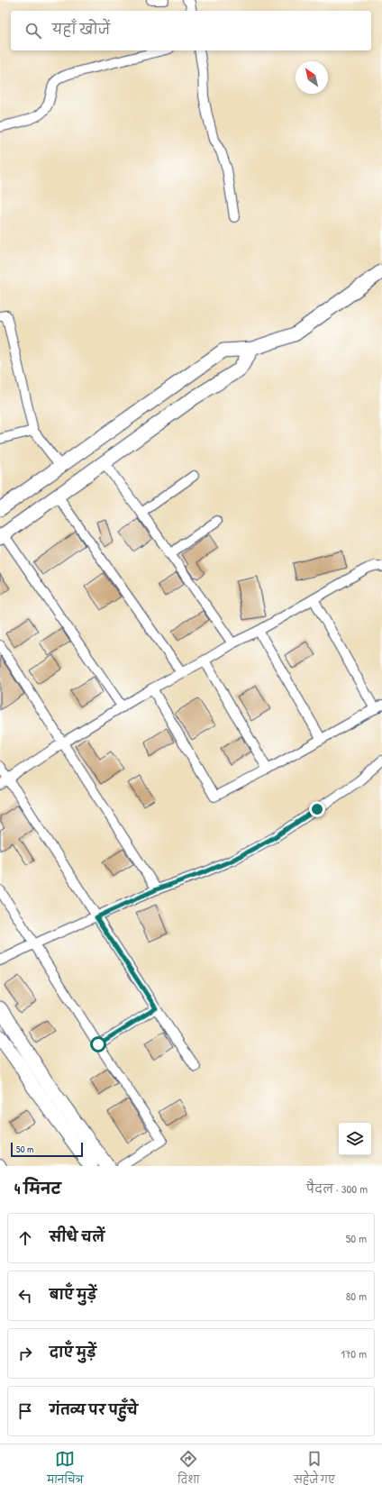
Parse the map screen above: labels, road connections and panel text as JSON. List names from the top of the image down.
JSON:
{
  "scale_bar": "50 m",
  "north": "top left",
  "page": {
    "search": "यहाँ खोजें",
    "scale": "50 m",
    "heading": ["4 मिनट", "पैदल · 300 m"],
    "list": [
      ["सीधे चलें", "50 m"],
      ["बाएँ मुड़ें", "80 m"],
      ["दाएँ मुड़ें", "170 m"],
      "गंतव्य पर पहुँचे"
    ],
    "nav": ["मानचित्र", "दिशा", "सहेजे गए"]
  }
}
